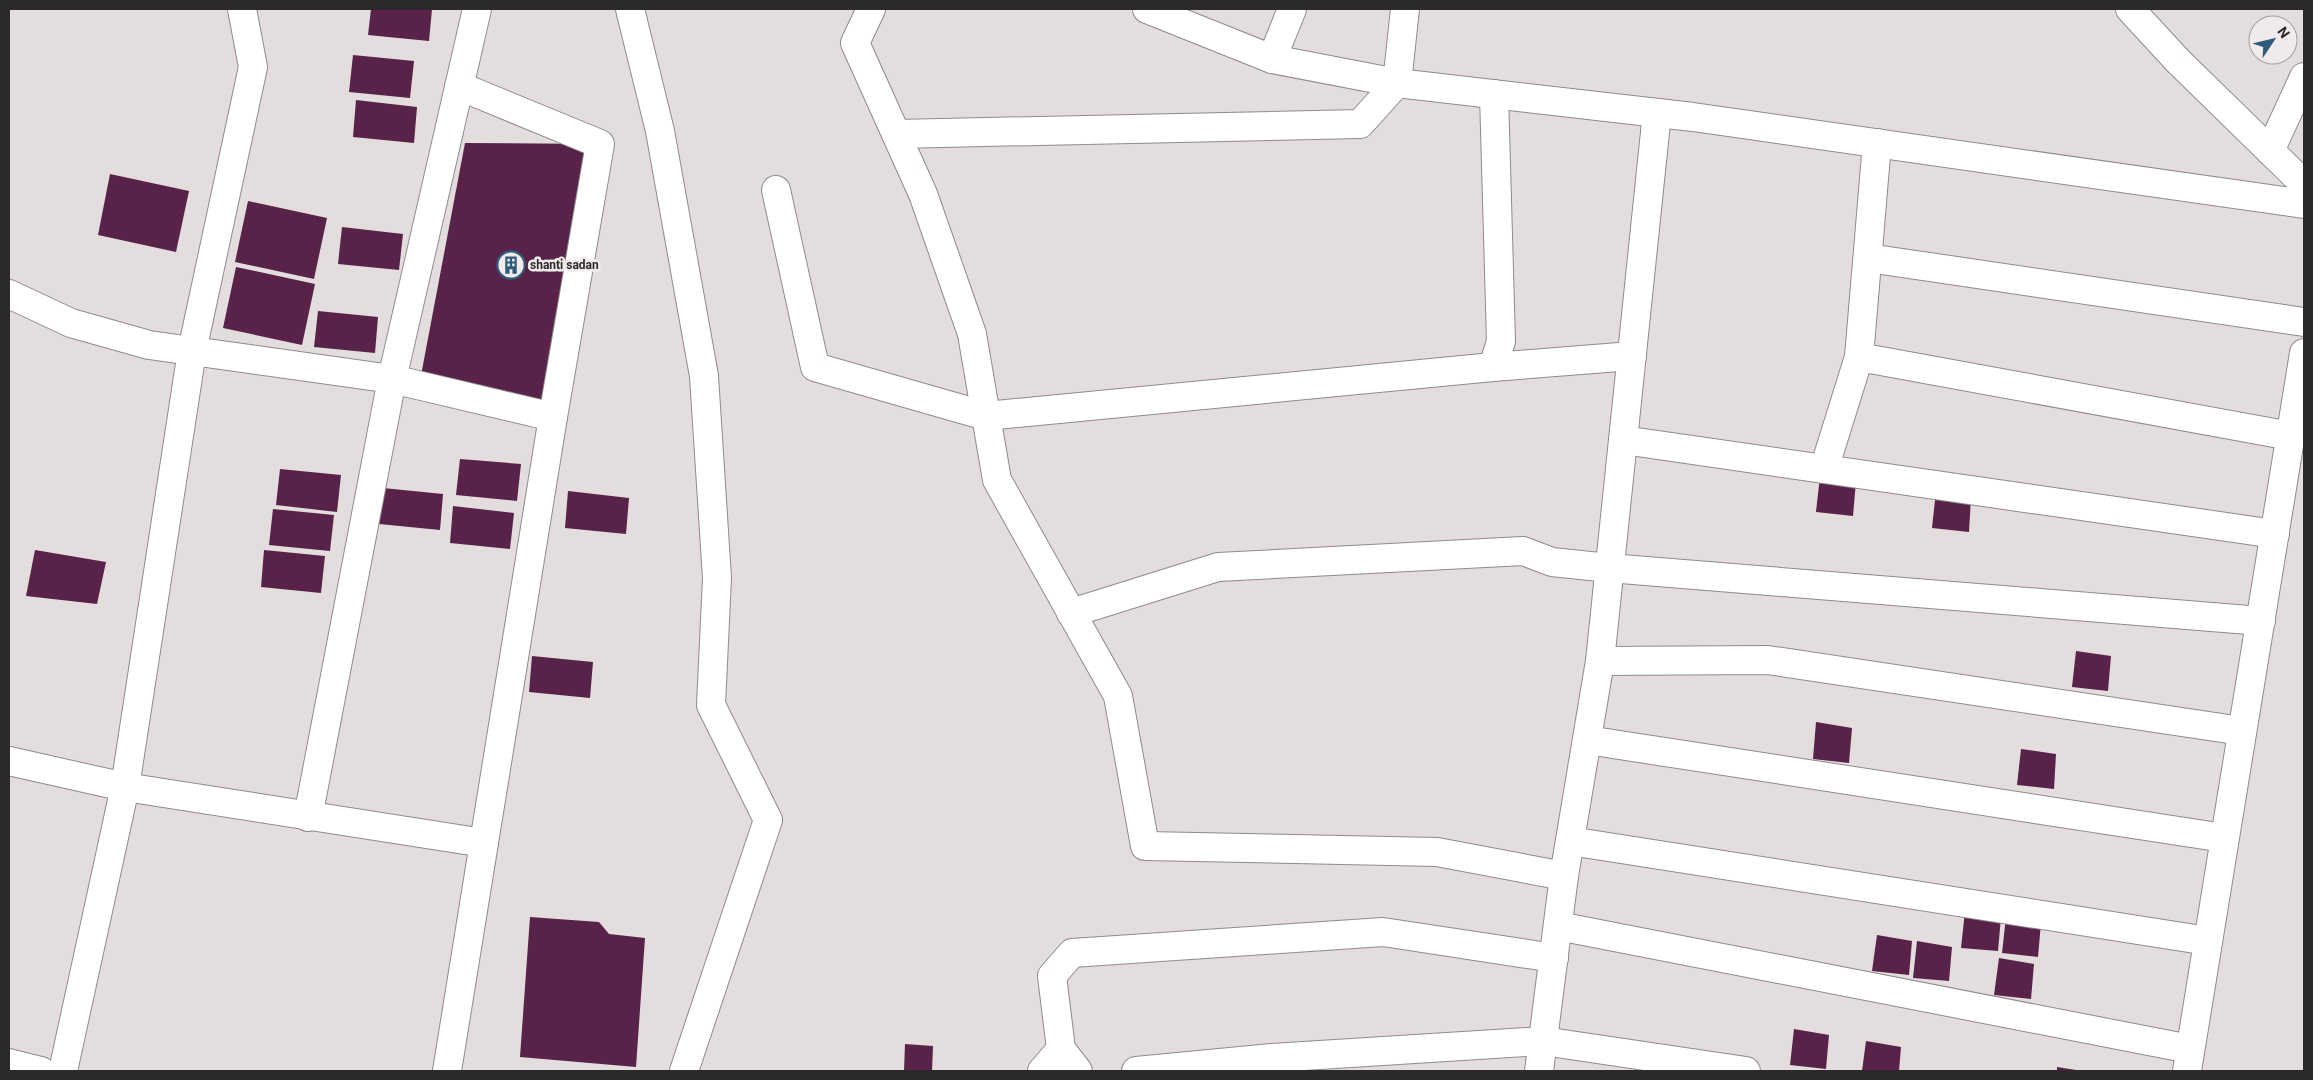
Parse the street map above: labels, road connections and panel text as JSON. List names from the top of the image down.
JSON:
{
  "places": {
    "building": ["shanti sadan"]
  },
  "north": "top right"
}
